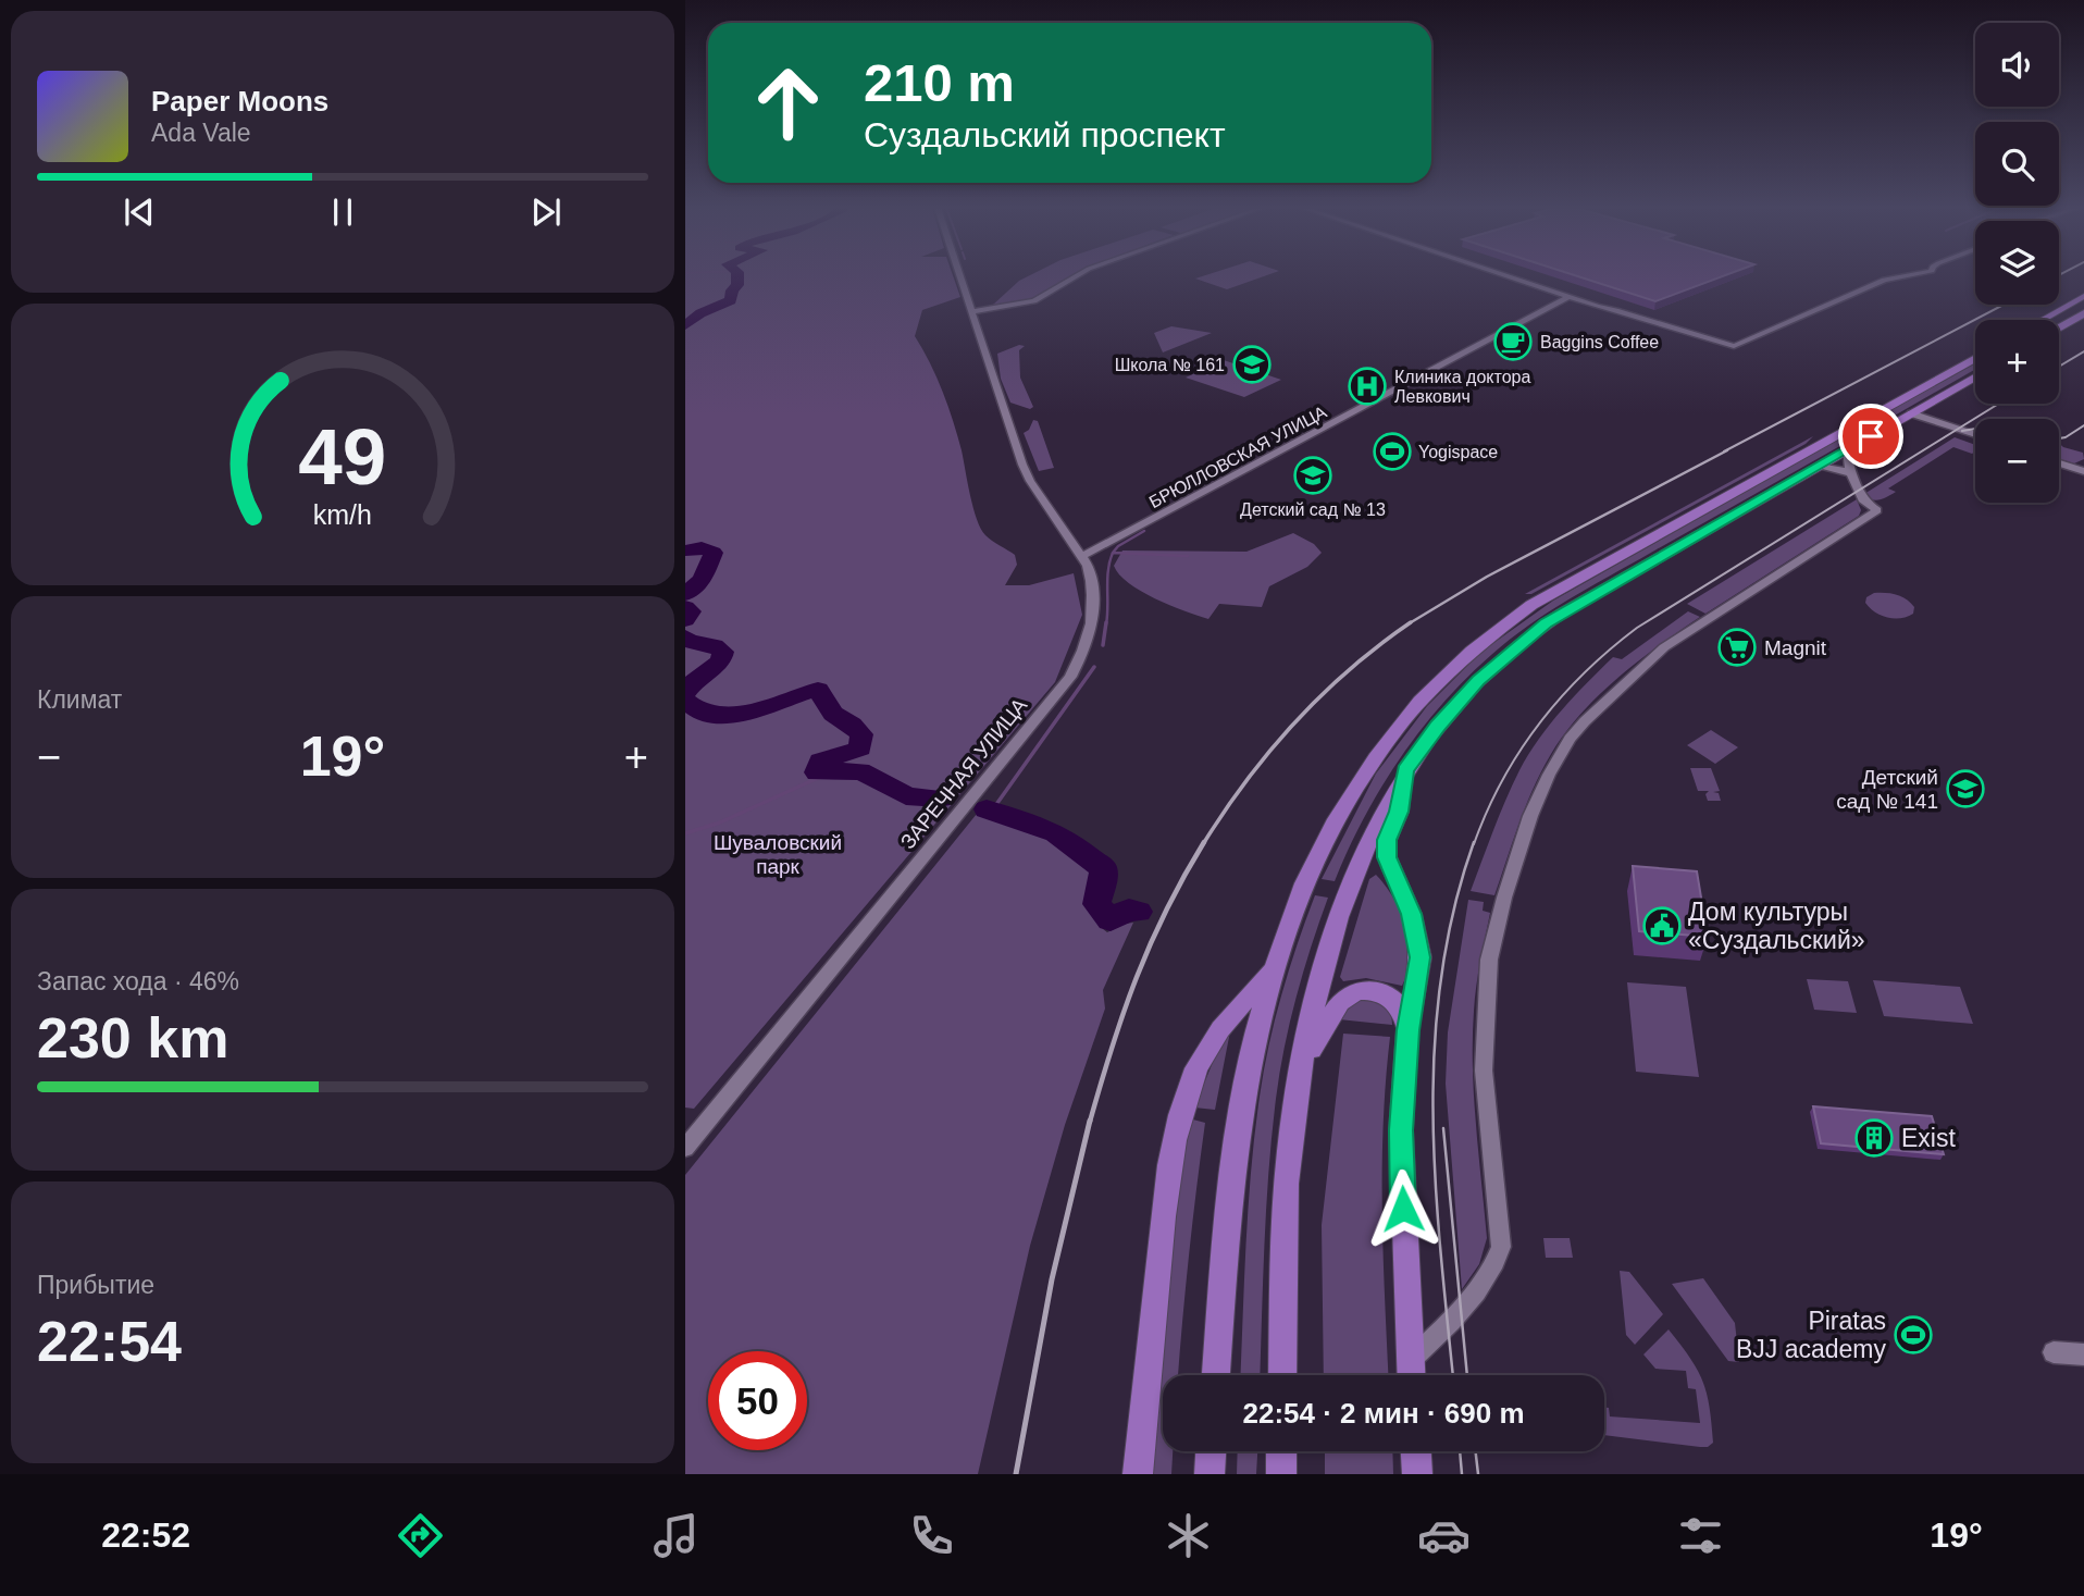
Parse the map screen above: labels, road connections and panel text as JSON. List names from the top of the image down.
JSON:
{
  "streets": {
    "street": ["БРЮЛЛОВСКАЯ УЛИЦА", "ЗАРЕЧНАЯ УЛИЦА"]
  },
  "crossings": [
    ["БРЮЛЛОВСКАЯ УЛИЦА", "ЗАРЕЧНАЯ УЛИЦА"]
  ],
  "parks": ["Шуваловский парк"],
  "places": {
    "cafe": ["Baggins Coffee"],
    "school or university": ["Школа № 161", "Детский сад № 13", "Детский сад № 141"],
    "hospital": ["Клиника доктора Левкович"],
    "sports": ["Yogispace", "Piratas BJJ academy"],
    "supermarket": ["Magnit"],
    "public building": ["Дом культуры «Суздальский»"],
    "building": ["Exist"]
  },
  "page": {
    "map_buttons": ["+", "−"],
    "turn": ["210 m", "Суздальский проспект"],
    "song": ["Paper Moons", "Ada Vale"],
    "tile": [
      "Климат",
      ["Запас хода · 46%", "230 km"],
      ["Прибытие", "22:54"]
    ],
    "heat": ["−", "19°", "+"],
    "limit": "50",
    "trip": "22:54 · 2 мин · 690 m",
    "tabs": ["22:52", "19°"],
    "gauge": ["49", "km/h"]
  }
}
